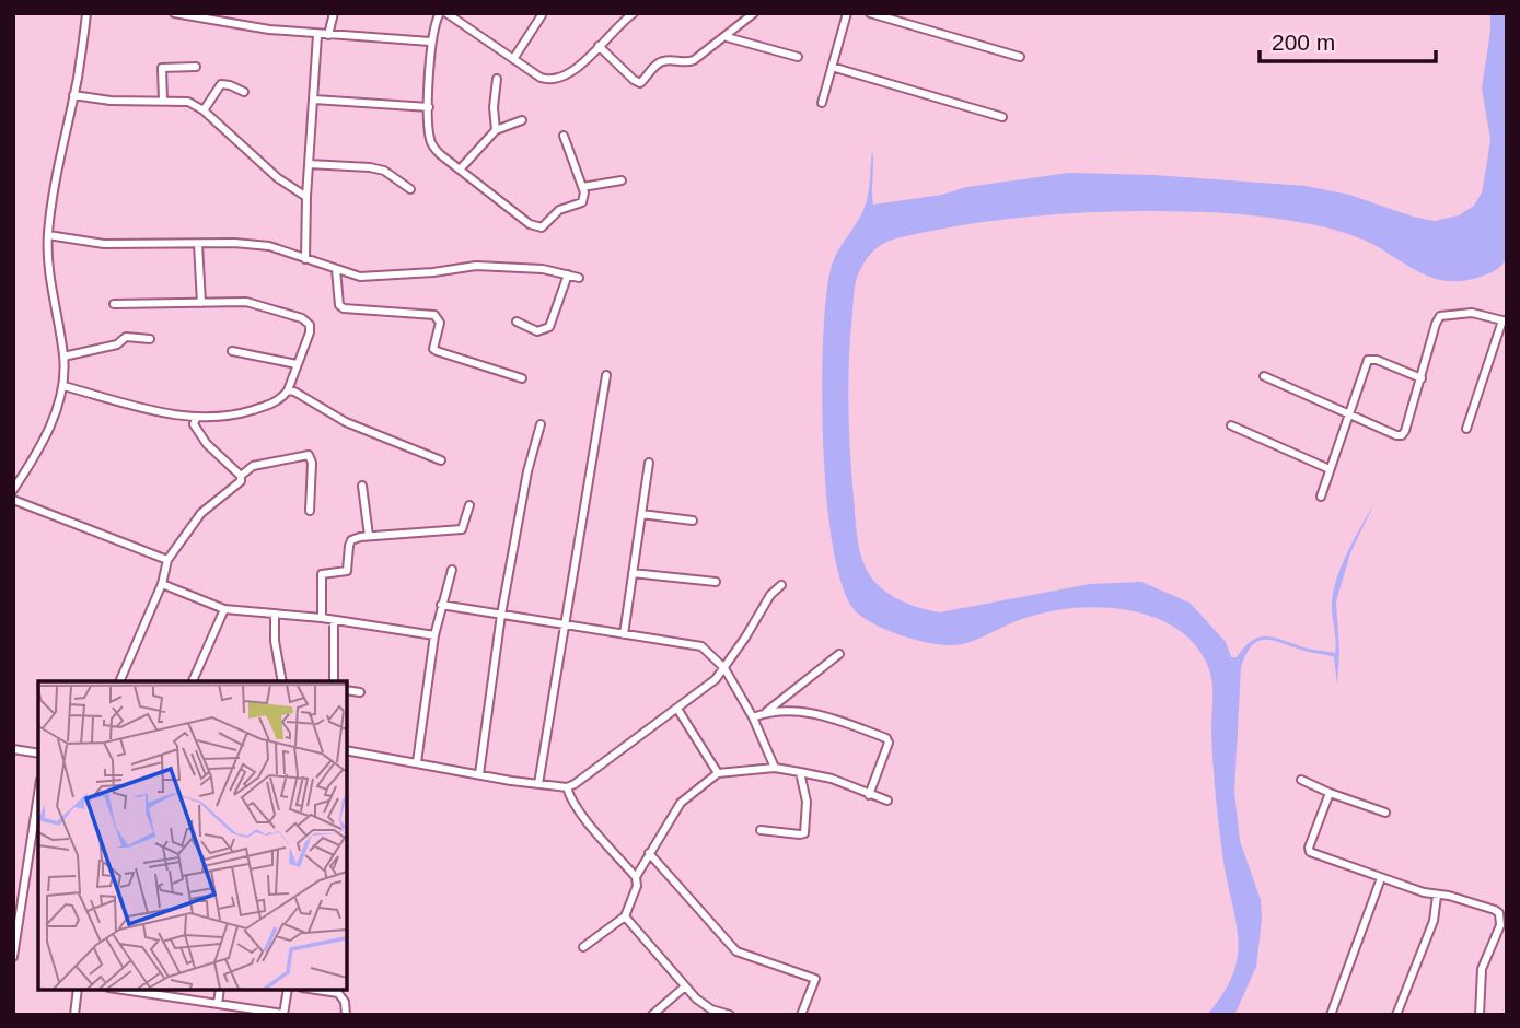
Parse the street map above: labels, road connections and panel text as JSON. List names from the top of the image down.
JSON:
{
  "scale_bar": "200 m"
}
